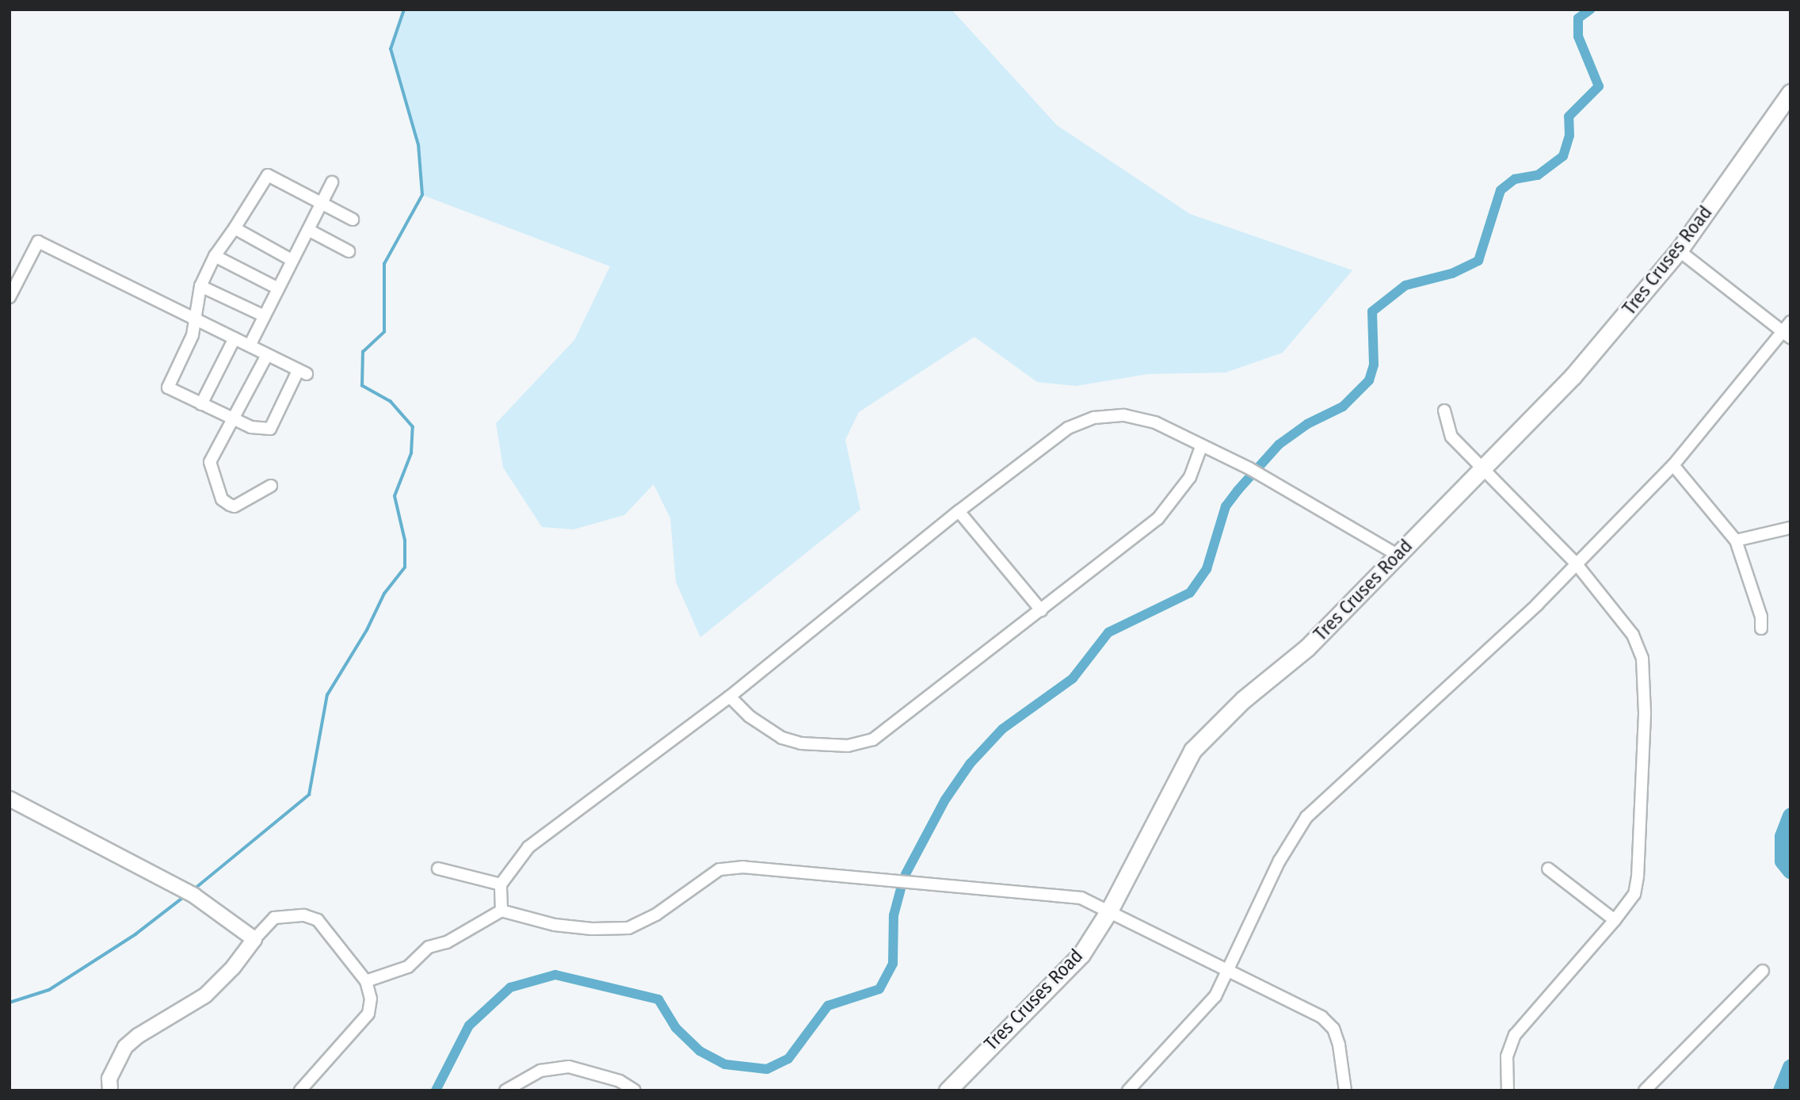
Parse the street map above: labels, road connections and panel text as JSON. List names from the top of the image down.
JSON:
{
  "streets": {
    "main road": ["Tres Cruses Road"]
  }
}
